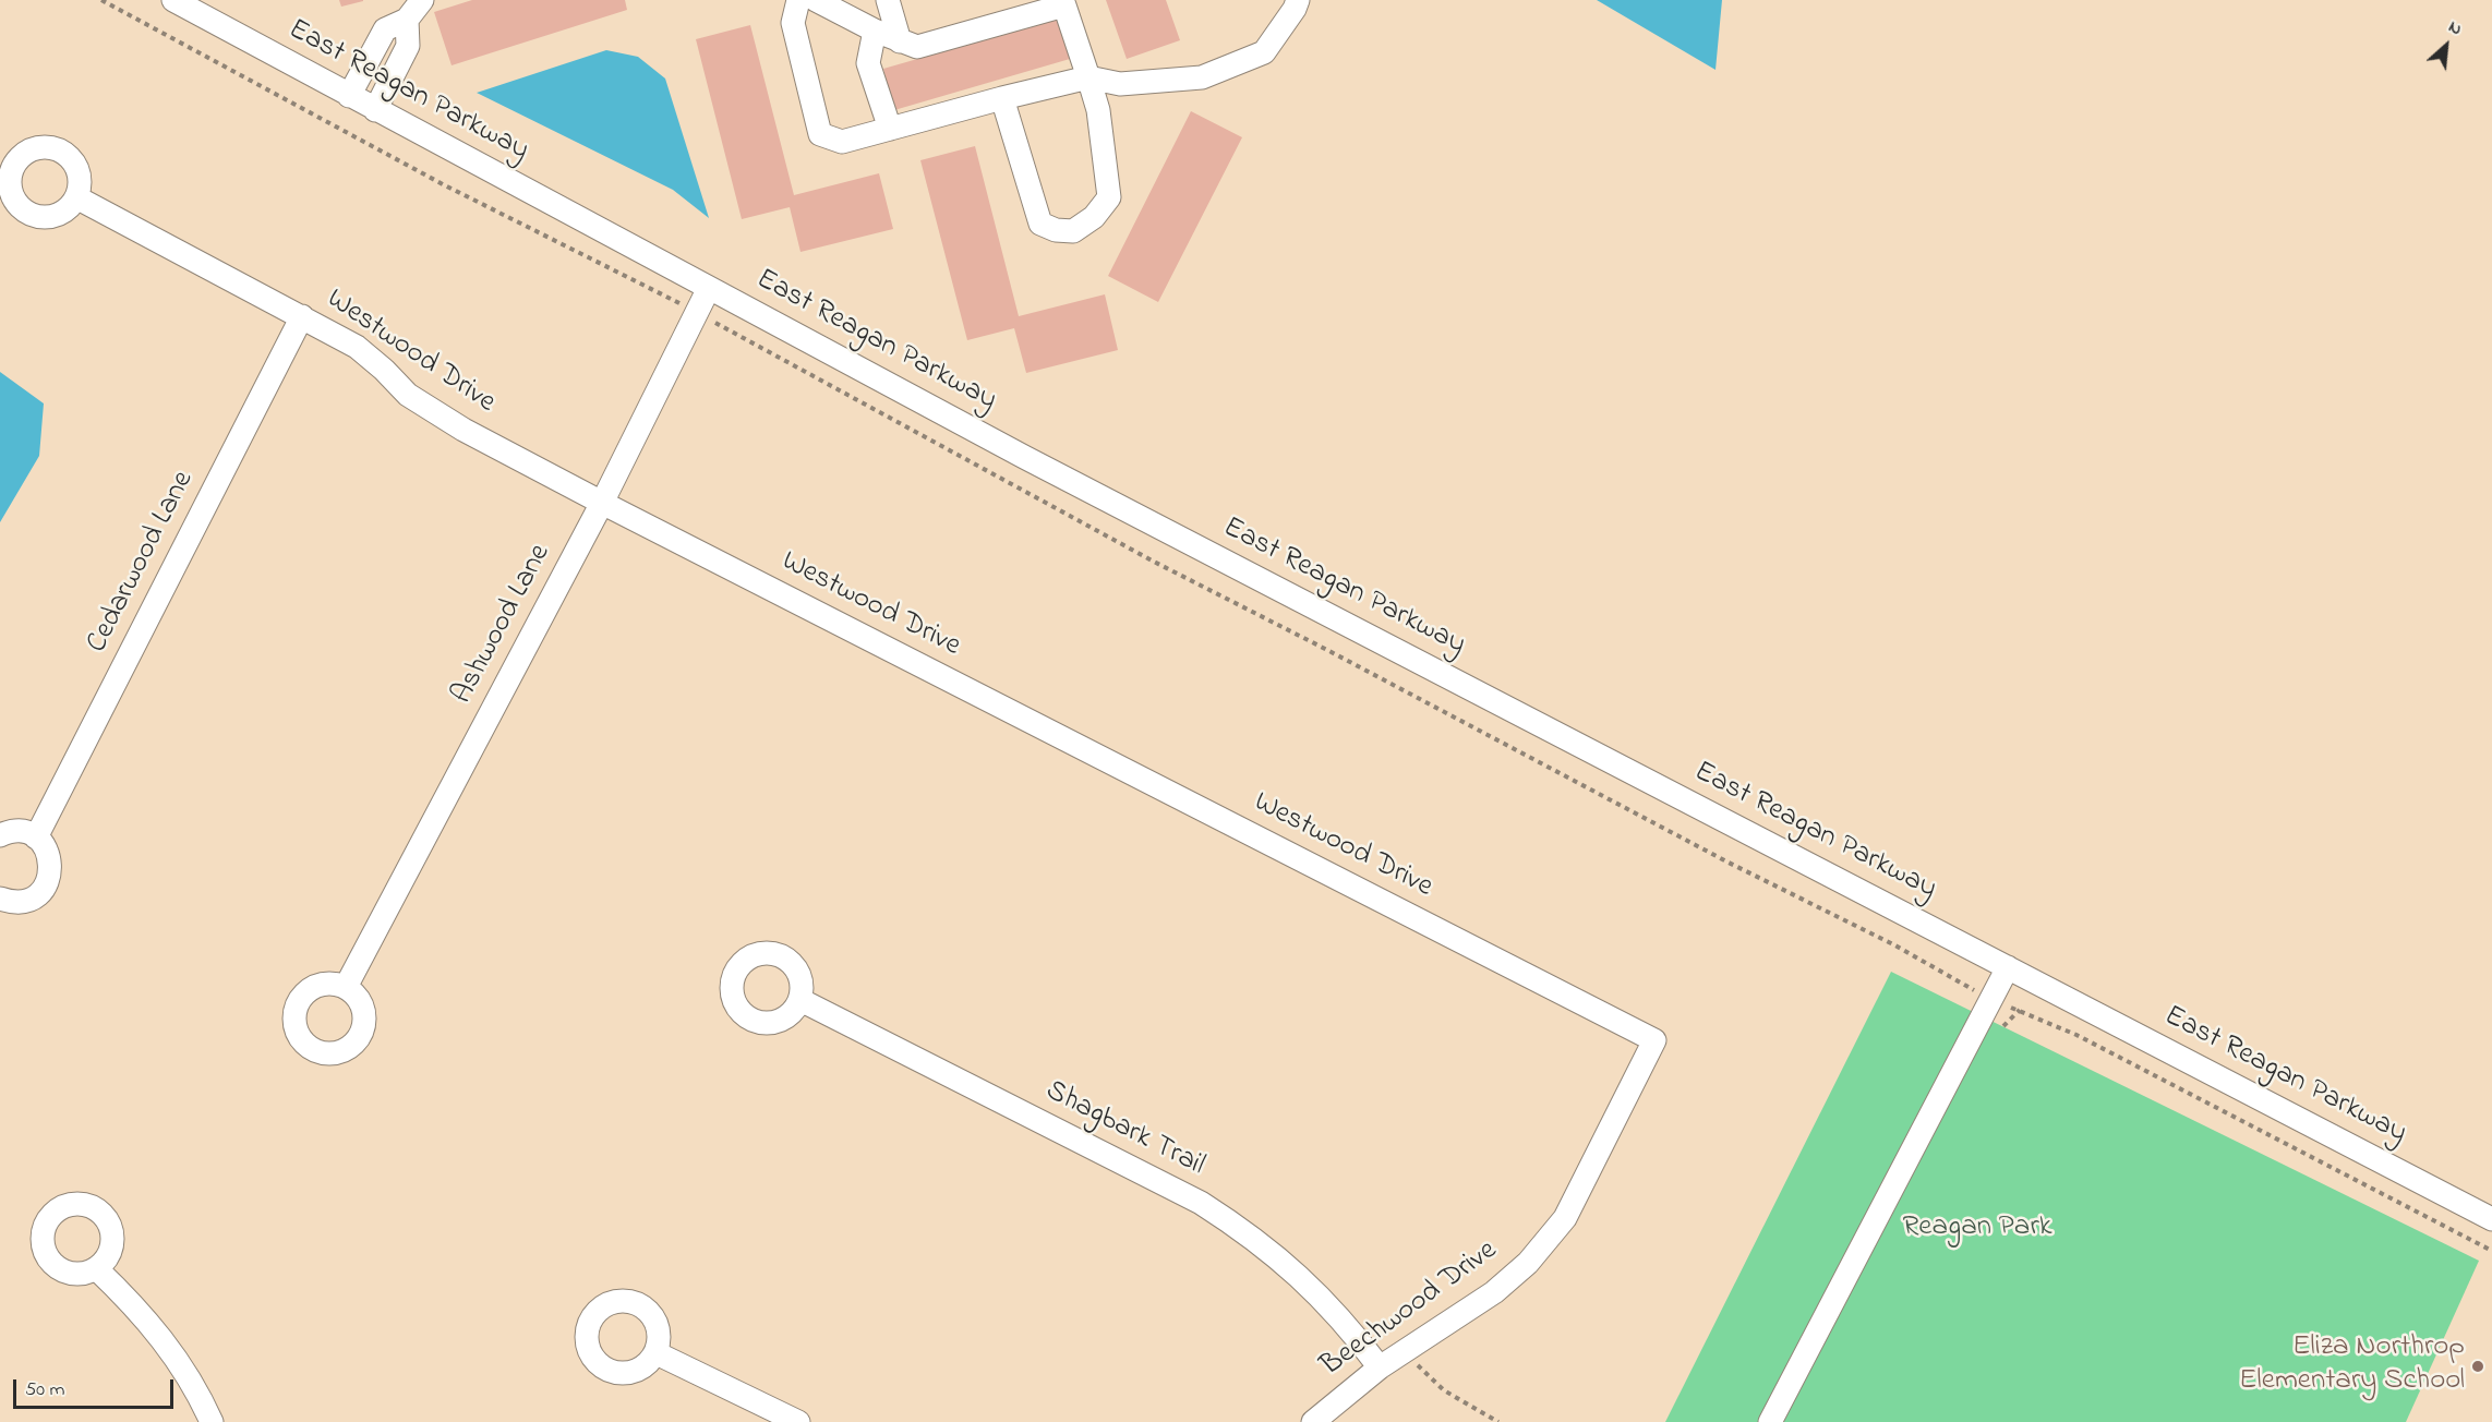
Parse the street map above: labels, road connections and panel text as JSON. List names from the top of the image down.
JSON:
{
  "streets": {
    "street": [
      "East Reagan Parkway",
      "Westwood Drive",
      "Cedarwood Lane",
      "Ashwood Lane",
      "Shagbark Trail",
      "Beechwood Drive"
    ]
  },
  "crossings": [
    ["East Reagan Parkway", "Ashwood Lane"],
    ["Westwood Drive", "Cedarwood Lane"],
    ["Westwood Drive", "Ashwood Lane"],
    ["Westwood Drive", "Beechwood Drive"],
    ["Shagbark Trail", "Beechwood Drive"]
  ],
  "parks": ["Reagan Park"],
  "places": ["Eliza Northrop Elementary School"],
  "scale_bar": "50 m",
  "north": "top right"
}
